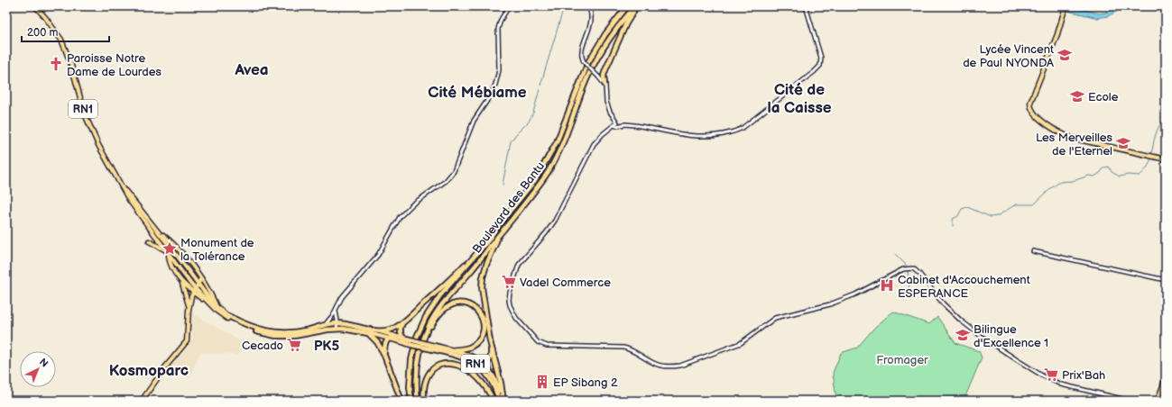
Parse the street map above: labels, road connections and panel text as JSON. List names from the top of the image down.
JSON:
{
  "streets": {
    "highway": ["RN1", "Boulevard des Bantu"]
  },
  "districts": [
    "Avea",
    "Cité de la Caisse",
    "Cité Mébiame",
    "PK5",
    "Kosmoparc"
  ],
  "parks": ["Fromager"],
  "places": {
    "school or university": [
      "Lycée Vincent de Paul NYONDA",
      "Ecole",
      "Les Merveilles de l'Eternel",
      "Bilingue d'Excellence 1"
    ],
    "church": ["Paroisse Notre Dame de Lourdes"],
    "place": ["Monument de la Tolérance"],
    "supermarket": ["Vadel Commerce", "Cecado", "Prix'Bah"],
    "hospital": ["Cabinet d'Accouchement ESPERANCE"],
    "building": ["EP Sibang 2"]
  },
  "scale_bar": "200 m",
  "north": "top right"
}
